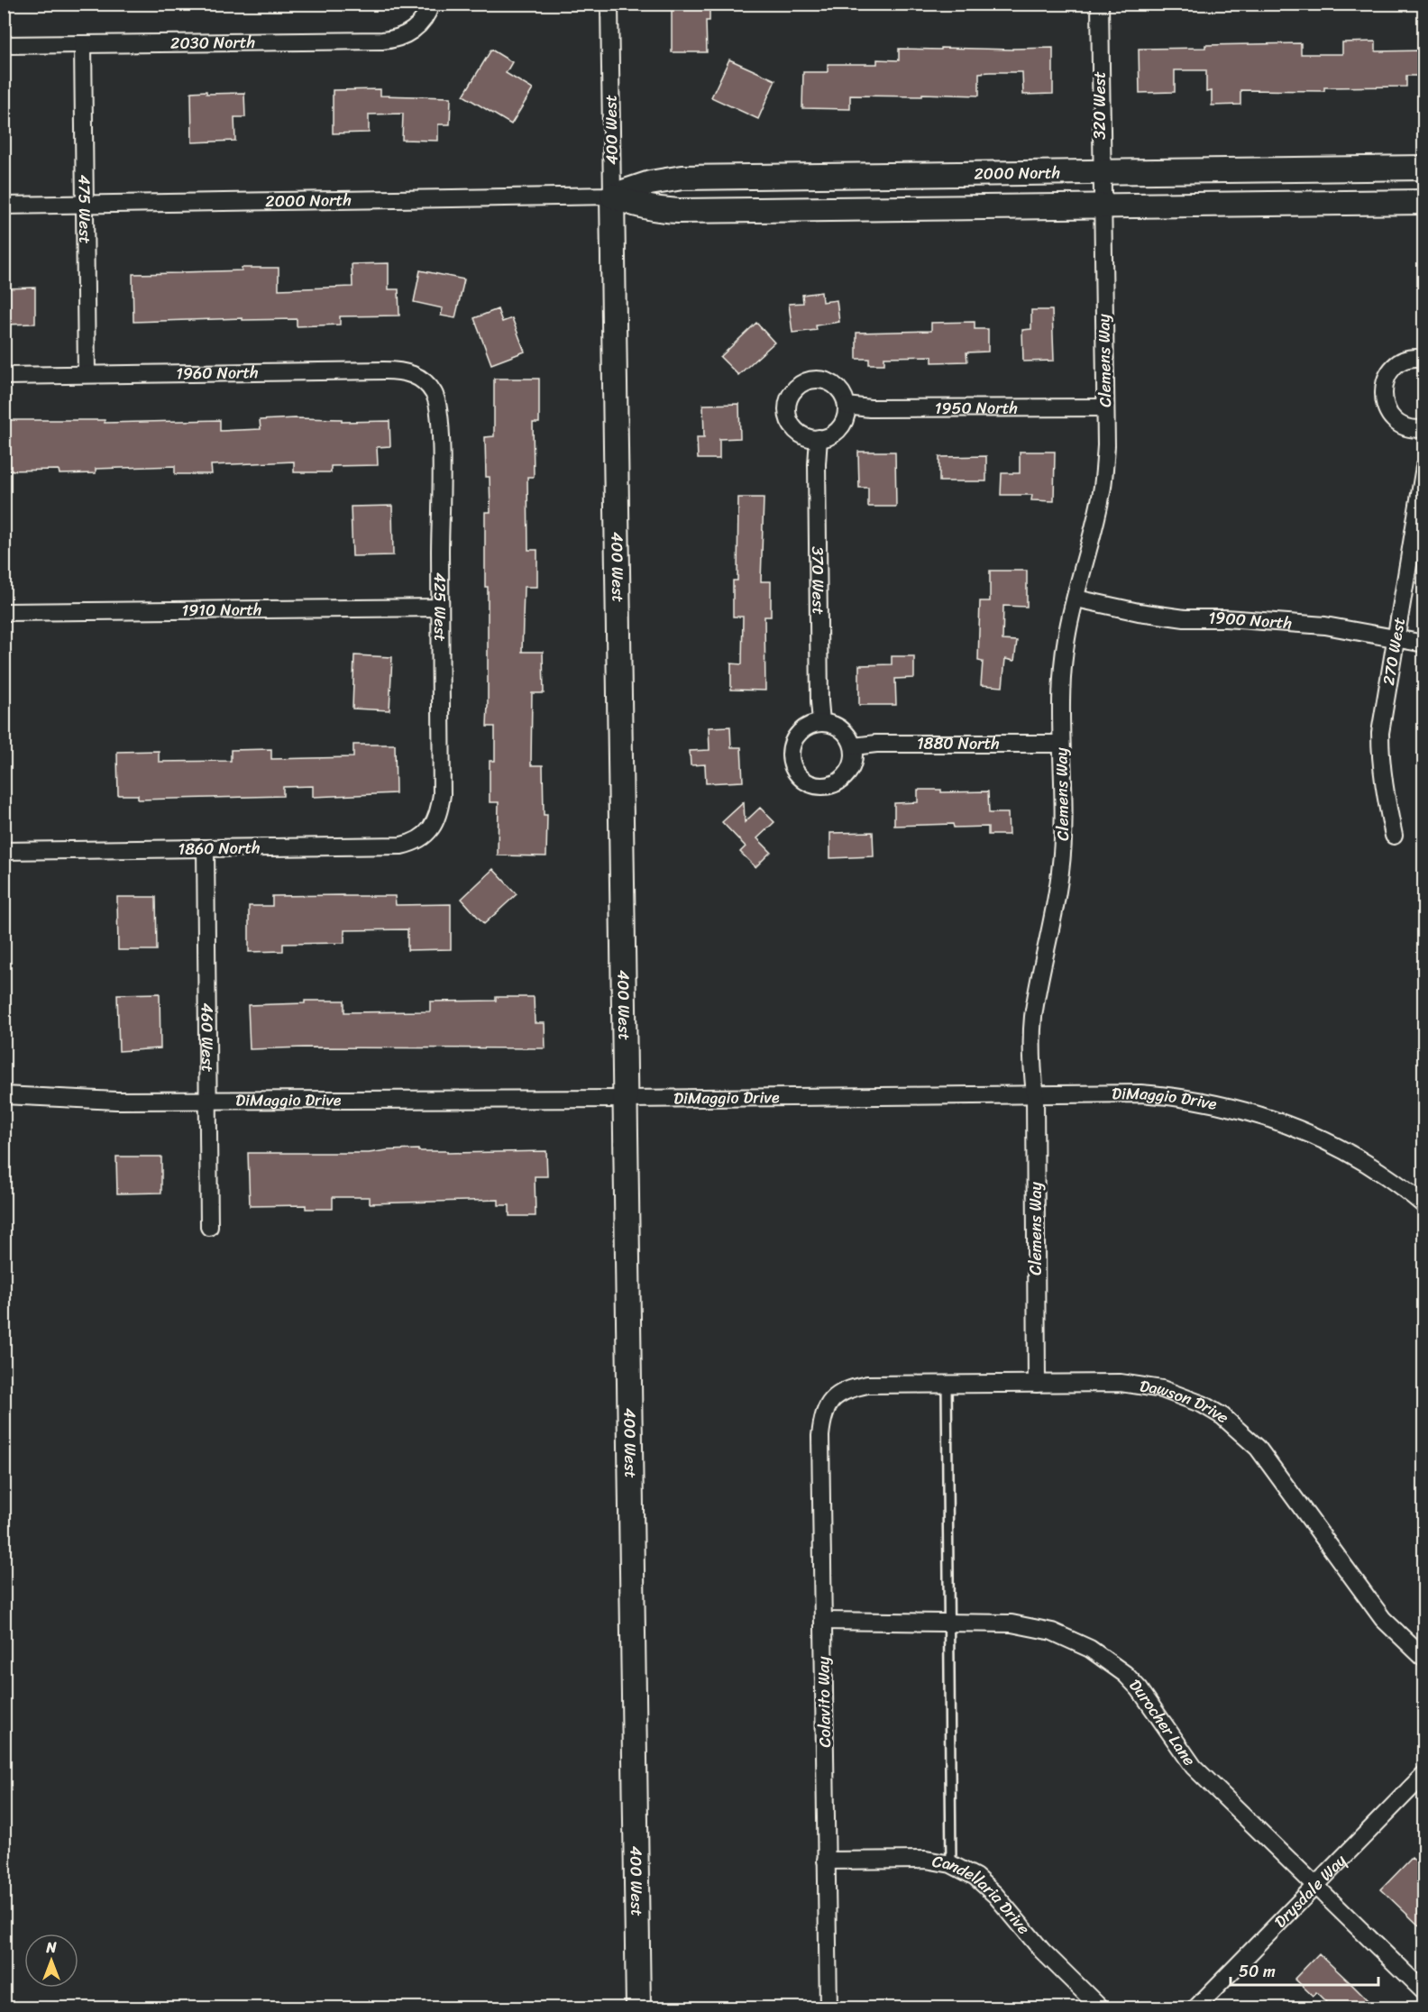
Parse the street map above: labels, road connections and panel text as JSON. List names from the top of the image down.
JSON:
{
  "streets": {
    "street": [
      "2030 North",
      "320 West",
      "400 West",
      "2000 North",
      "475 West",
      "Clemens Way",
      "1960 North",
      "1950 North",
      "370 West",
      "425 West",
      "1910 North",
      "1900 North",
      "270 West",
      "1880 North",
      "1860 North",
      "460 West",
      "DiMaggio Drive",
      "Dawson Drive",
      "Colavito Way",
      "Durocher Lane",
      "Drysdale Way",
      "Candellaria Drive"
    ]
  },
  "crossings": [
    ["2030 North", "475 West"],
    ["320 West", "2000 North"],
    ["320 West", "Clemens Way"],
    ["400 West", "2000 North"],
    ["400 West", "DiMaggio Drive"],
    ["2000 North", "475 West"],
    ["2000 North", "Clemens Way"],
    ["475 West", "1960 North"],
    ["Clemens Way", "1950 North"],
    ["Clemens Way", "1900 North"],
    ["Clemens Way", "1880 North"],
    ["Clemens Way", "DiMaggio Drive"],
    ["Clemens Way", "Dawson Drive"],
    ["1960 North", "425 West"],
    ["1950 North", "370 West"],
    ["370 West", "1880 North"],
    ["425 West", "1910 North"],
    ["425 West", "1860 North"],
    ["1900 North", "270 West"],
    ["1860 North", "460 West"],
    ["460 West", "DiMaggio Drive"],
    ["Dawson Drive", "Colavito Way"],
    ["Colavito Way", "Durocher Lane"],
    ["Colavito Way", "Candellaria Drive"],
    ["Durocher Lane", "Drysdale Way"]
  ],
  "scale_bar": "50 m",
  "north": "top"
}
